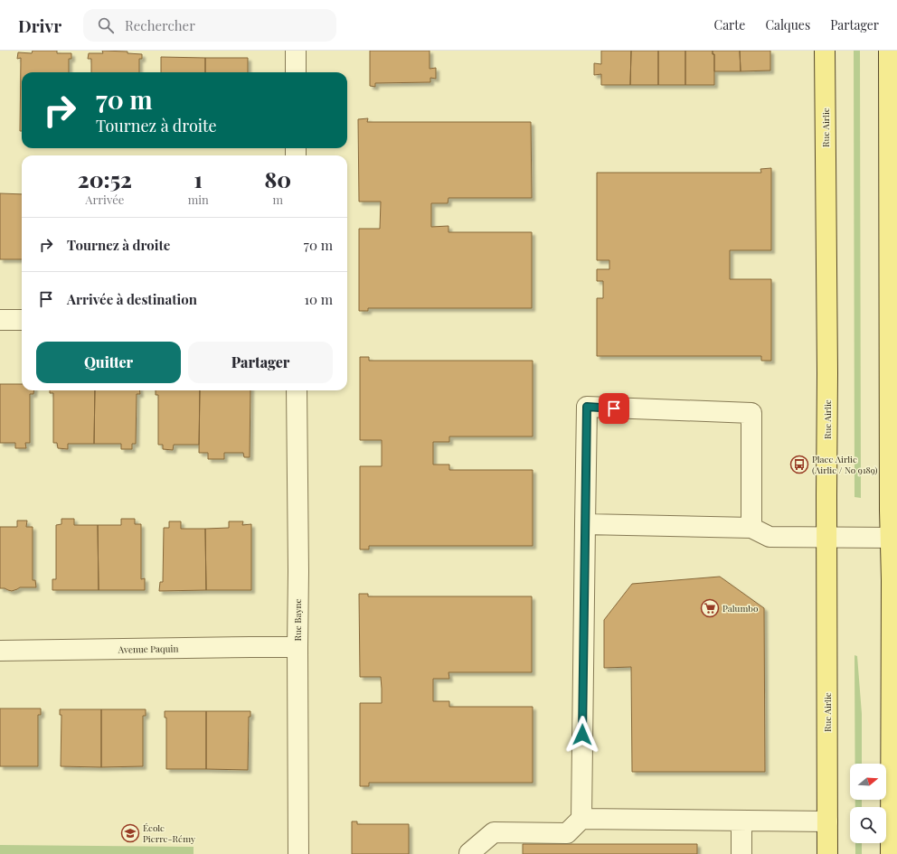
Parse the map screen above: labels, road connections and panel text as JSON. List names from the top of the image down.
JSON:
{
  "streets": {
    "main road": ["Rue Airlie"],
    "street": ["Rue Bayne", "Avenue Paquin"]
  },
  "crossings": [
    ["Rue Bayne", "Avenue Paquin"]
  ],
  "places": {
    "bus stop": ["Place Airlie (Airlie / No 9189)"],
    "supermarket": ["Palumbo"],
    "school or university": ["École Pierre-Rémy"]
  },
  "north": "right",
  "page": {
    "header": "Drivr",
    "search": "Rechercher",
    "nav": ["Carte", "Calques", "Partager"],
    "turn": ["70 m", "Tournez à droite"],
    "eta": [
      "20:52",
      "Arrivée",
      "1",
      "min",
      "80",
      "m"
    ],
    "list": [
      {
        "name": "Tournez à droite",
        "value": "70 m"
      },
      {
        "name": "Arrivée à destination",
        "value": "10 m"
      }
    ],
    "buttons": ["Quitter", "Partager"]
  }
}
